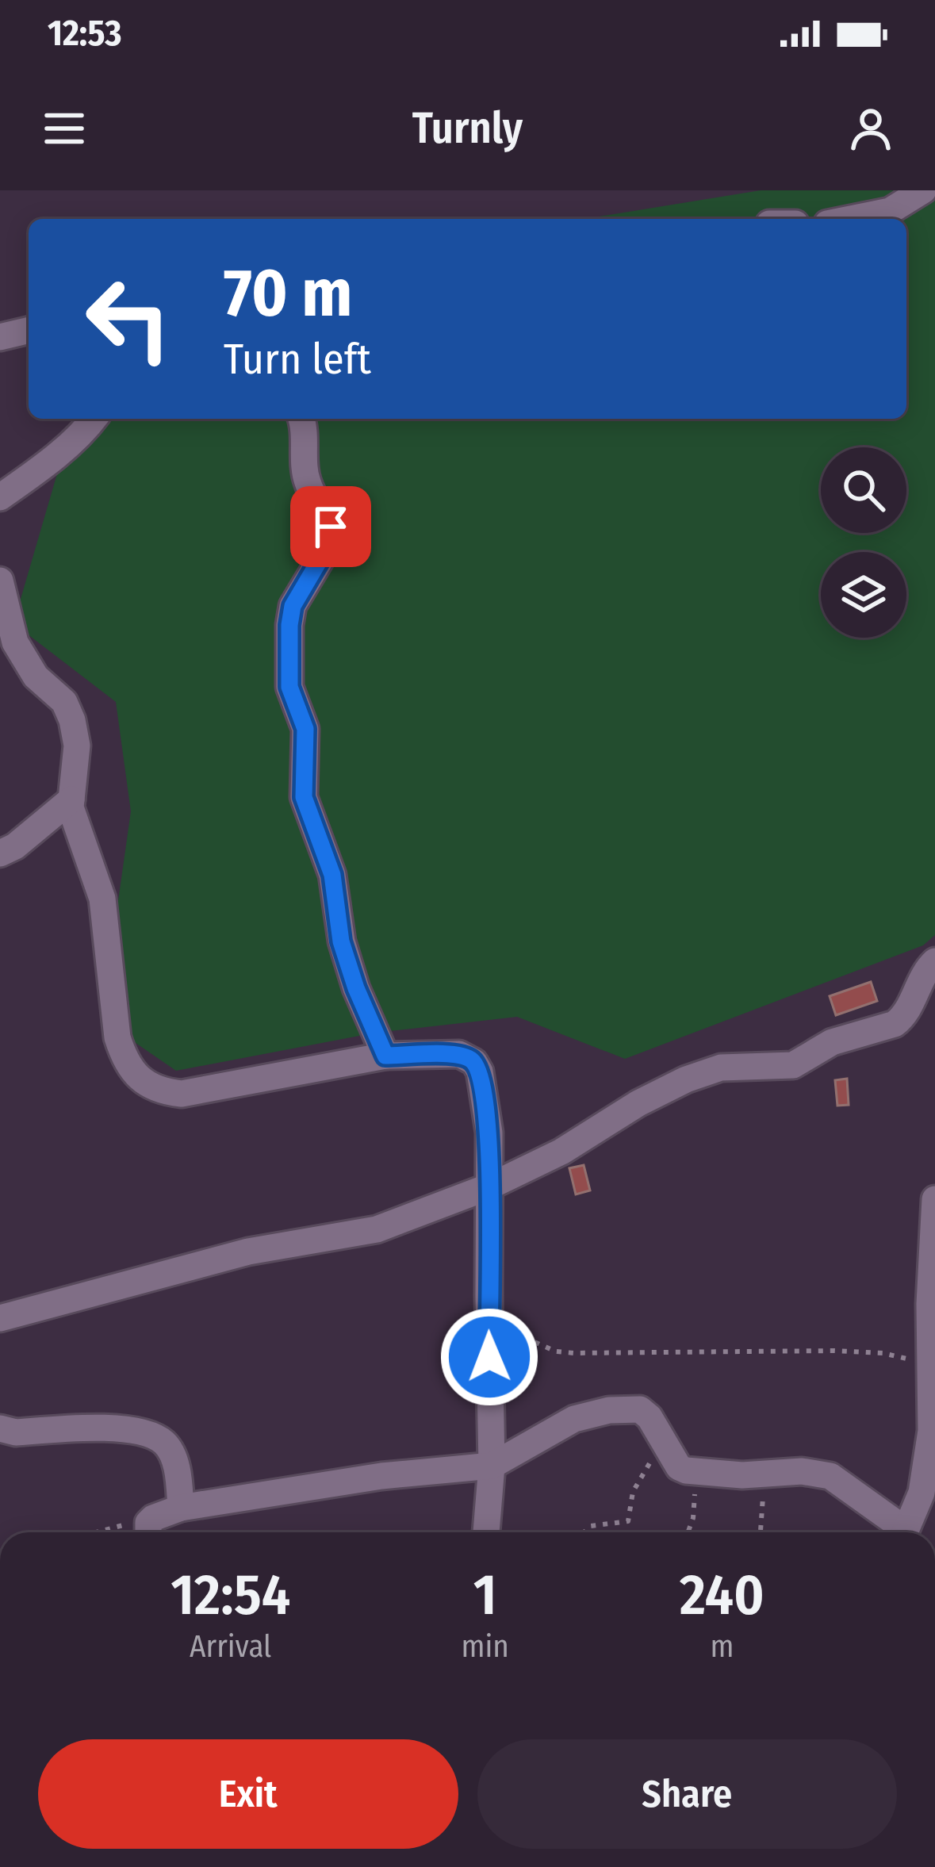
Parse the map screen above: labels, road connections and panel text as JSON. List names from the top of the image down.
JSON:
{
  "page": {
    "status": "12:53",
    "header": "Turnly",
    "turn": ["70 m", "Turn left"],
    "eta": [
      "12:54",
      "Arrival",
      "1",
      "min",
      "240",
      "m"
    ],
    "buttons": ["Exit", "Share"]
  }
}
